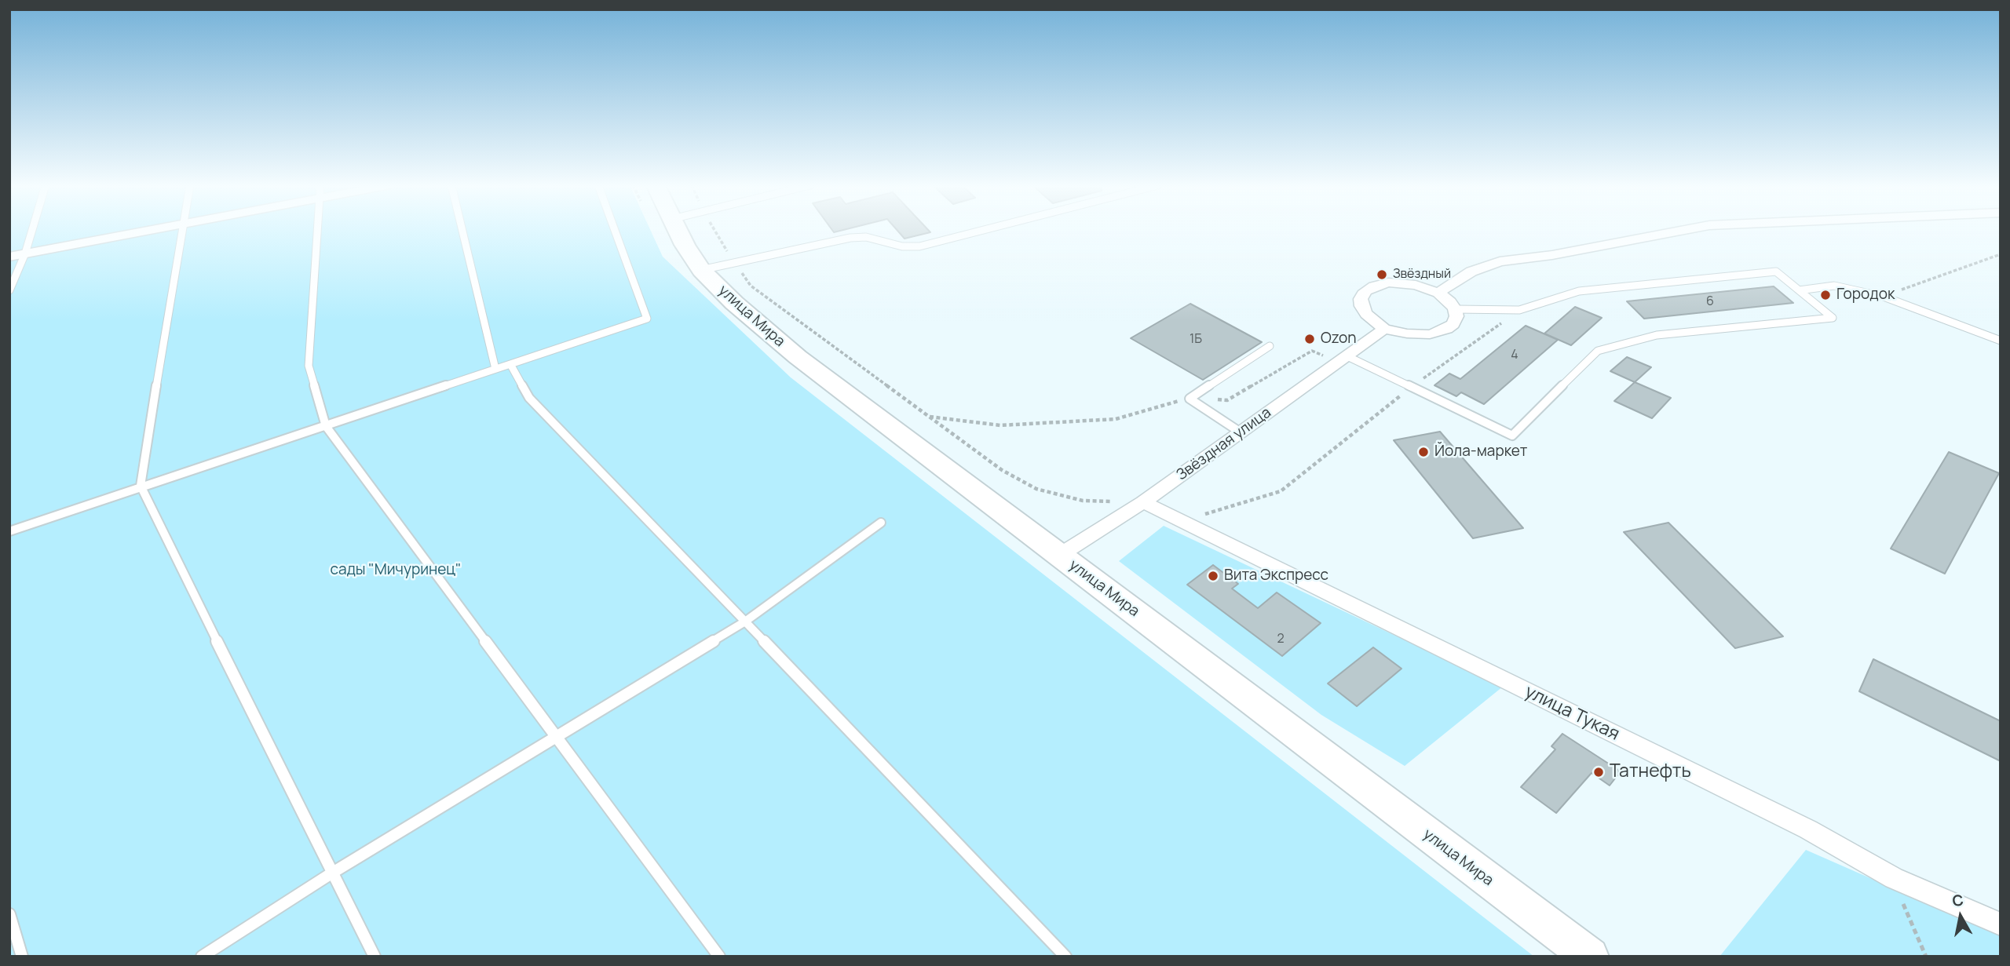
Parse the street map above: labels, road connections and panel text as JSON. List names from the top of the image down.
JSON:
{
  "streets": {
    "main road": ["улица Мира"],
    "street": ["Звёздная улица", "улица Тукая"]
  },
  "crossings": [
    ["улица Мира", "Звёздная улица"],
    ["Звёздная улица", "улица Тукая"]
  ],
  "parks": ["сады \"Мичуринец\""],
  "places": [
    "Звёздный",
    "Городок",
    "Ozon",
    "Йола-маркет",
    "Вита Экспресс",
    "Татнефть"
  ],
  "house_numbers": [
    "6",
    "1Б",
    "4",
    "2"
  ],
  "north": "top"
}
